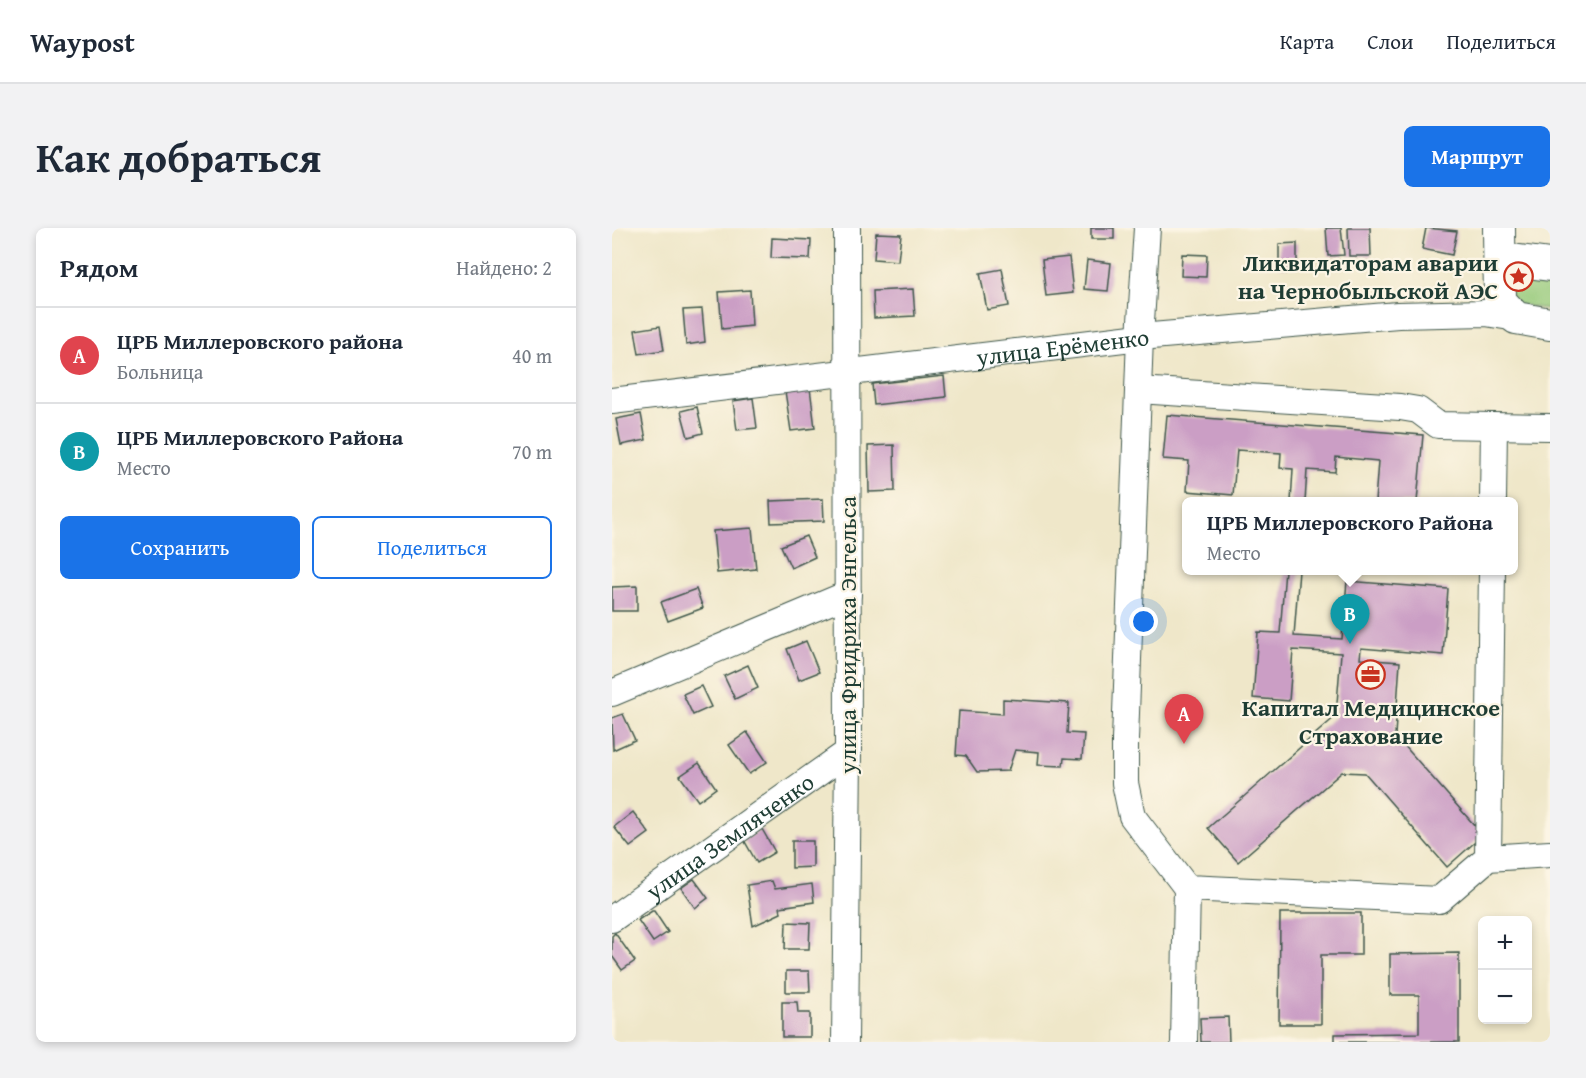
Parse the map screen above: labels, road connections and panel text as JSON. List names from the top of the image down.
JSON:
{
  "streets": {
    "street": ["улица Ерёменко", "улица Фридриха Энгельса", "улица Земляченко"]
  },
  "crossings": [
    ["улица Ерёменко", "улица Фридриха Энгельса"],
    ["улица Фридриха Энгельса", "улица Земляченко"]
  ],
  "places": {
    "place": ["Ликвидаторам аварии на Чернобыльской АЭС"],
    "office": ["Капитал Медицинское Страхование"]
  },
  "page": {
    "header": "Waypost",
    "nav": ["Карта", "Слои", "Поделиться"],
    "title": "Как добраться",
    "buttons": [
      "Маршрут",
      ["Сохранить", "Поделиться"]
    ],
    "heading": ["Рядом", "Найдено: 2"],
    "list": [
      {
        "mark": "A",
        "name": "ЦРБ Миллеровского района",
        "note": "Больница",
        "value": "40 m"
      },
      {
        "mark": "B",
        "name": "ЦРБ Миллеровского Района",
        "note": "Место",
        "value": "70 m"
      }
    ],
    "popup": ["ЦРБ Миллеровского Района", "Место"],
    "pins": ["B", "A"],
    "map_buttons": ["+", "−"]
  }
}
